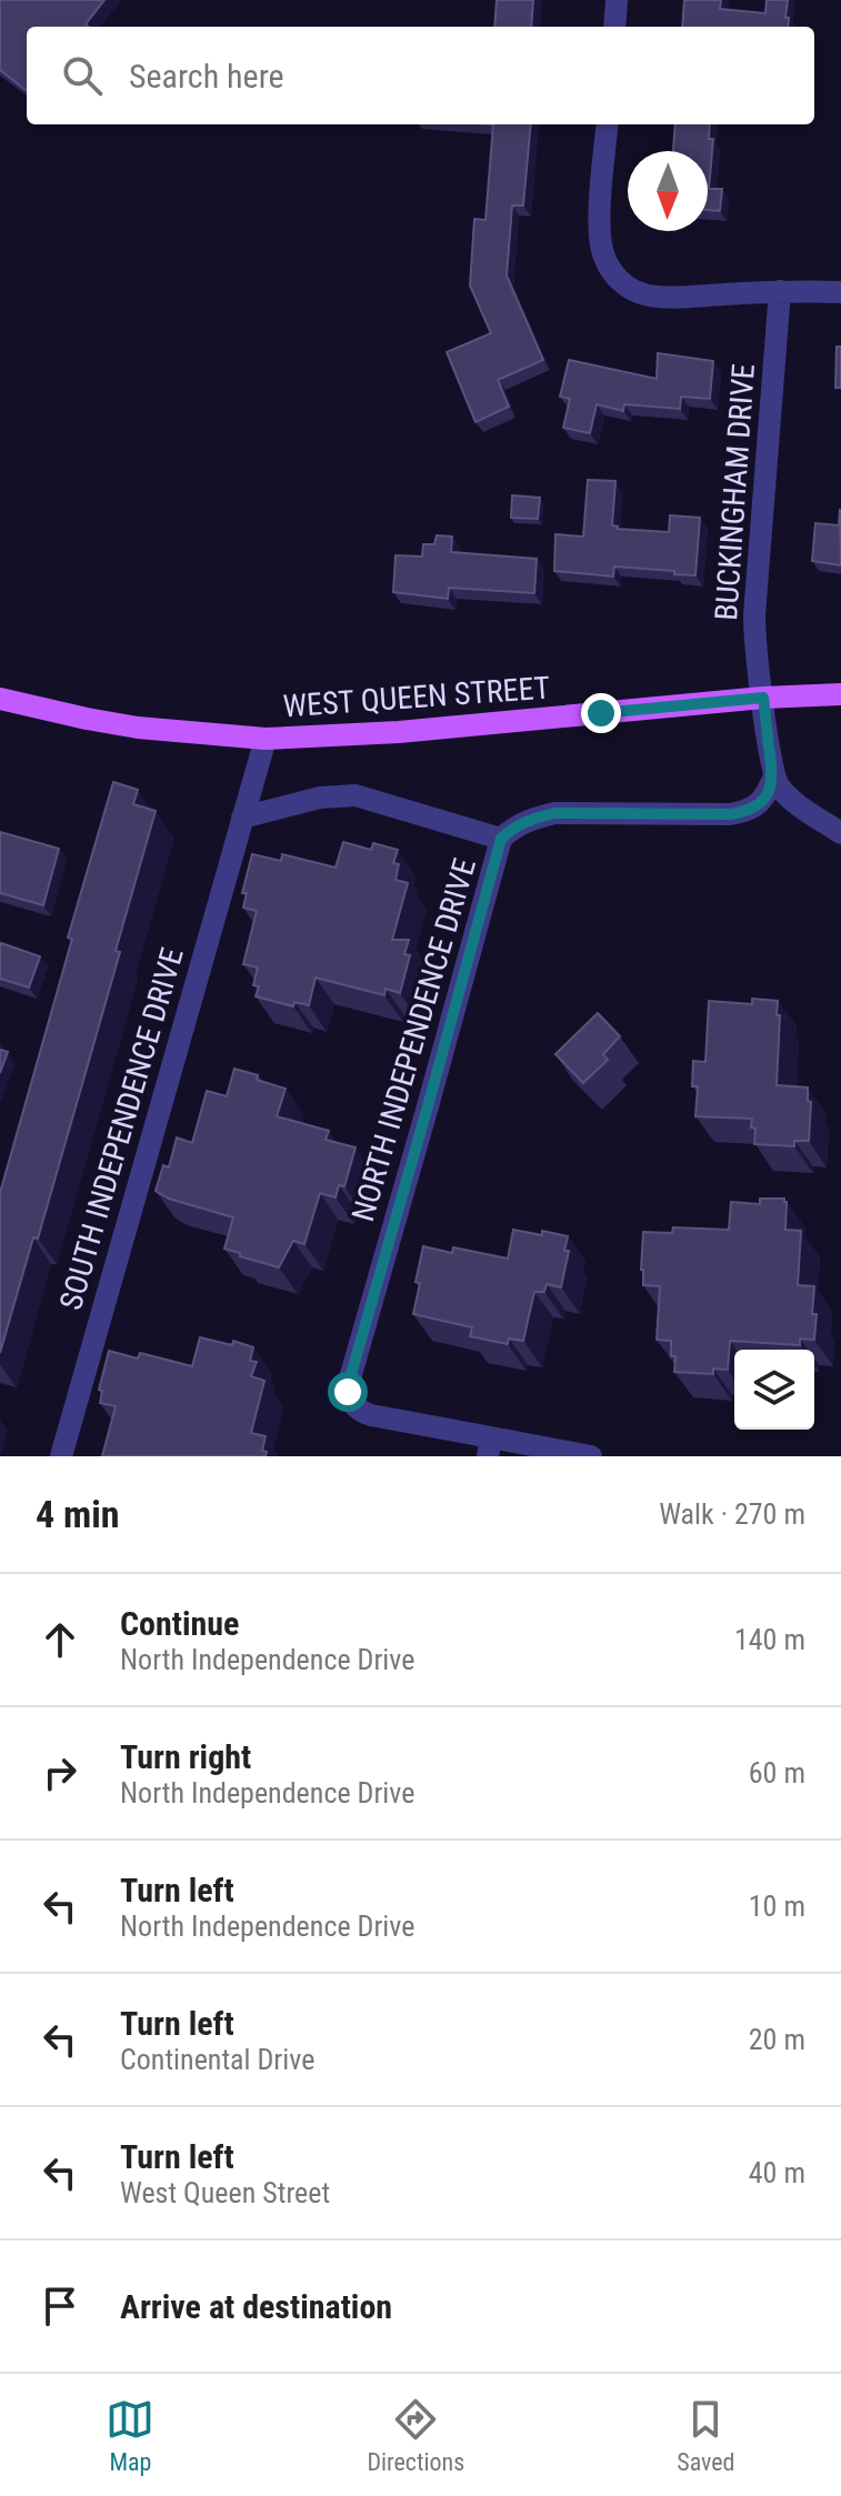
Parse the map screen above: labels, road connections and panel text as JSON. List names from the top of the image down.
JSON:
{
  "streets": {
    "main road": ["WEST QUEEN STREET"],
    "street": ["BUCKINGHAM DRIVE", "NORTH INDEPENDENCE DRIVE", "SOUTH INDEPENDENCE DRIVE"]
  },
  "crossings": [
    ["BUCKINGHAM DRIVE", "WEST QUEEN STREET"],
    ["BUCKINGHAM DRIVE", "NORTH INDEPENDENCE DRIVE"],
    ["WEST QUEEN STREET", "SOUTH INDEPENDENCE DRIVE"]
  ],
  "north": "bottom",
  "page": {
    "search": "Search here",
    "heading": ["4 min", "Walk · 270 m"],
    "list": [
      ["Continue", "North Independence Drive", "140 m"],
      ["Turn right", "North Independence Drive", "60 m"],
      ["Turn left", "North Independence Drive", "10 m"],
      ["Turn left", "Continental Drive", "20 m"],
      ["Turn left", "West Queen Street", "40 m"],
      "Arrive at destination"
    ],
    "nav": ["Map", "Directions", "Saved"]
  }
}
